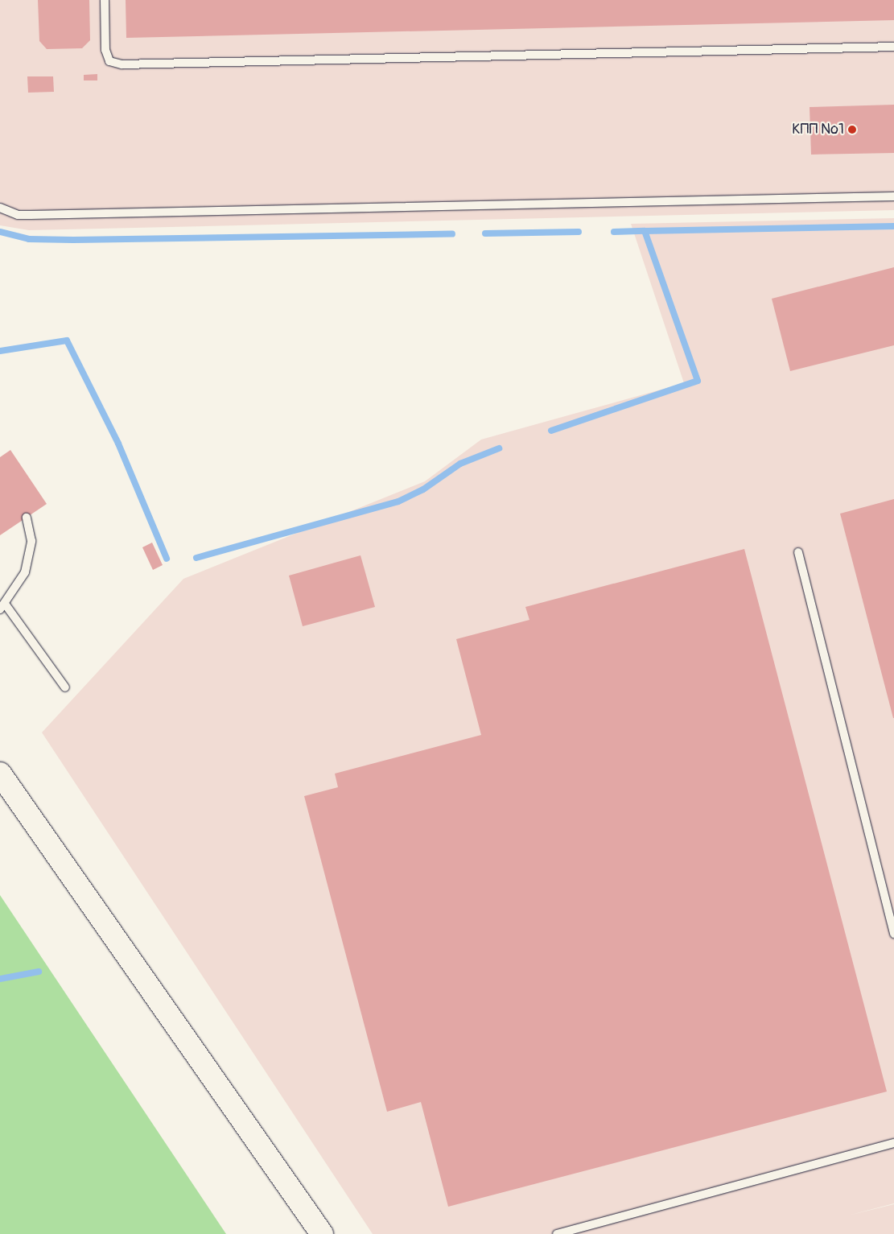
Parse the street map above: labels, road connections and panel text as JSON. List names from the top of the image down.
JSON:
{
  "places": ["КПП №1"]
}
